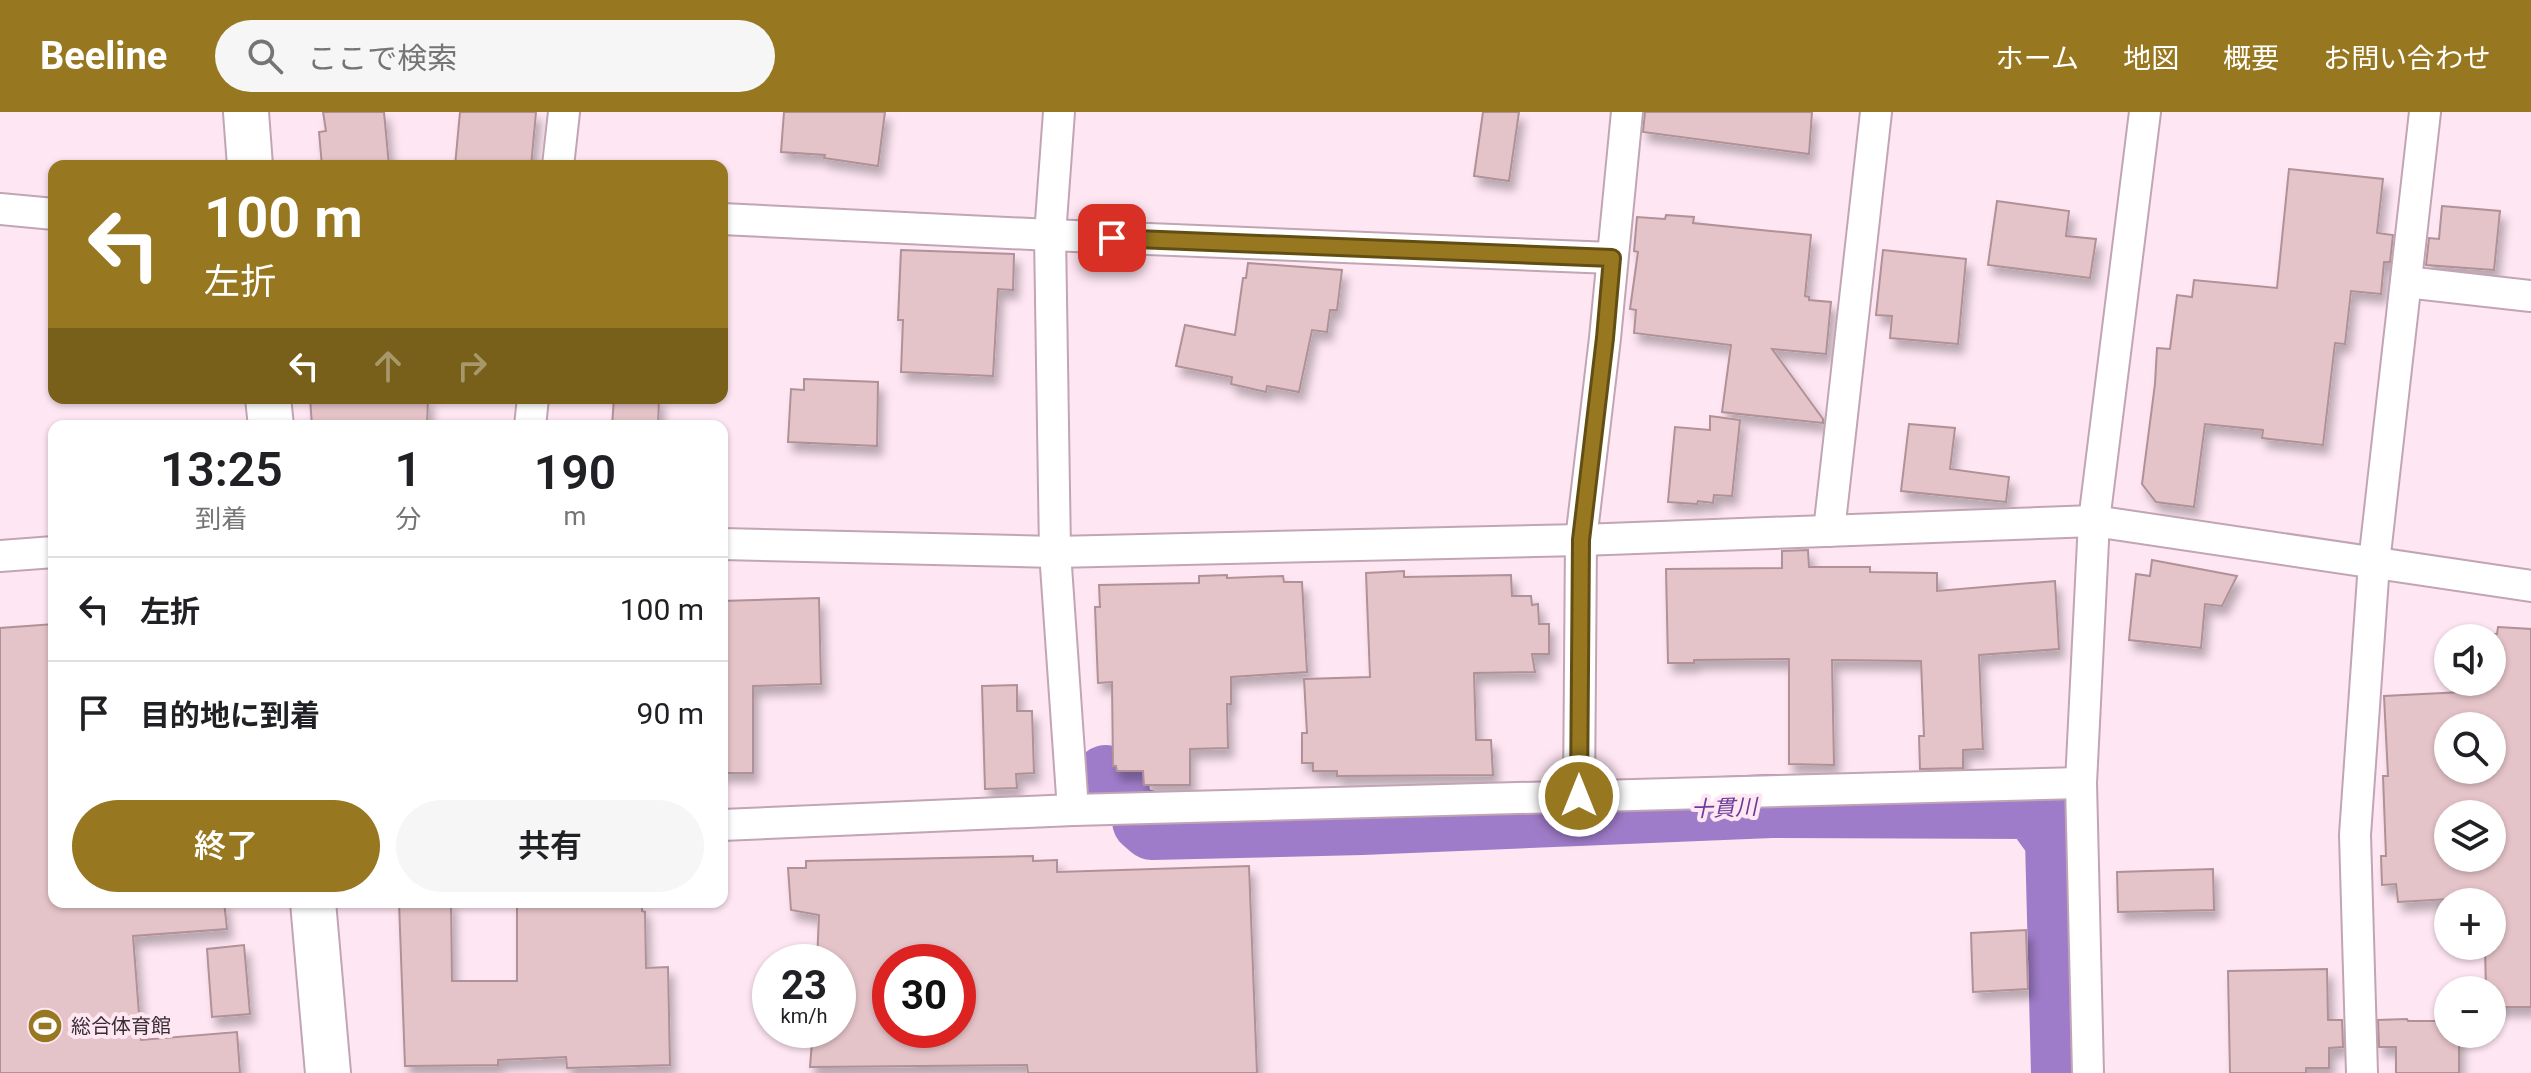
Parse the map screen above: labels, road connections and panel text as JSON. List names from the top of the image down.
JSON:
{
  "water": ["十貫川"],
  "places": {
    "sports": ["総合体育館"]
  },
  "page": {
    "header": "Beeline",
    "search": "ここで検索",
    "nav": [
      "ホーム",
      "地図",
      "概要",
      "お問い合わせ"
    ],
    "turn": ["100 m", "左折"],
    "eta": [
      "13:25",
      "到着",
      "1",
      "分",
      "190",
      "m"
    ],
    "list": [
      {
        "name": "左折",
        "value": "100 m"
      },
      {
        "name": "目的地に到着",
        "value": "90 m"
      }
    ],
    "map_buttons": ["+", "−"],
    "buttons": ["終了", "共有"],
    "speed": "23 km/h",
    "limit": "30"
  }
}
